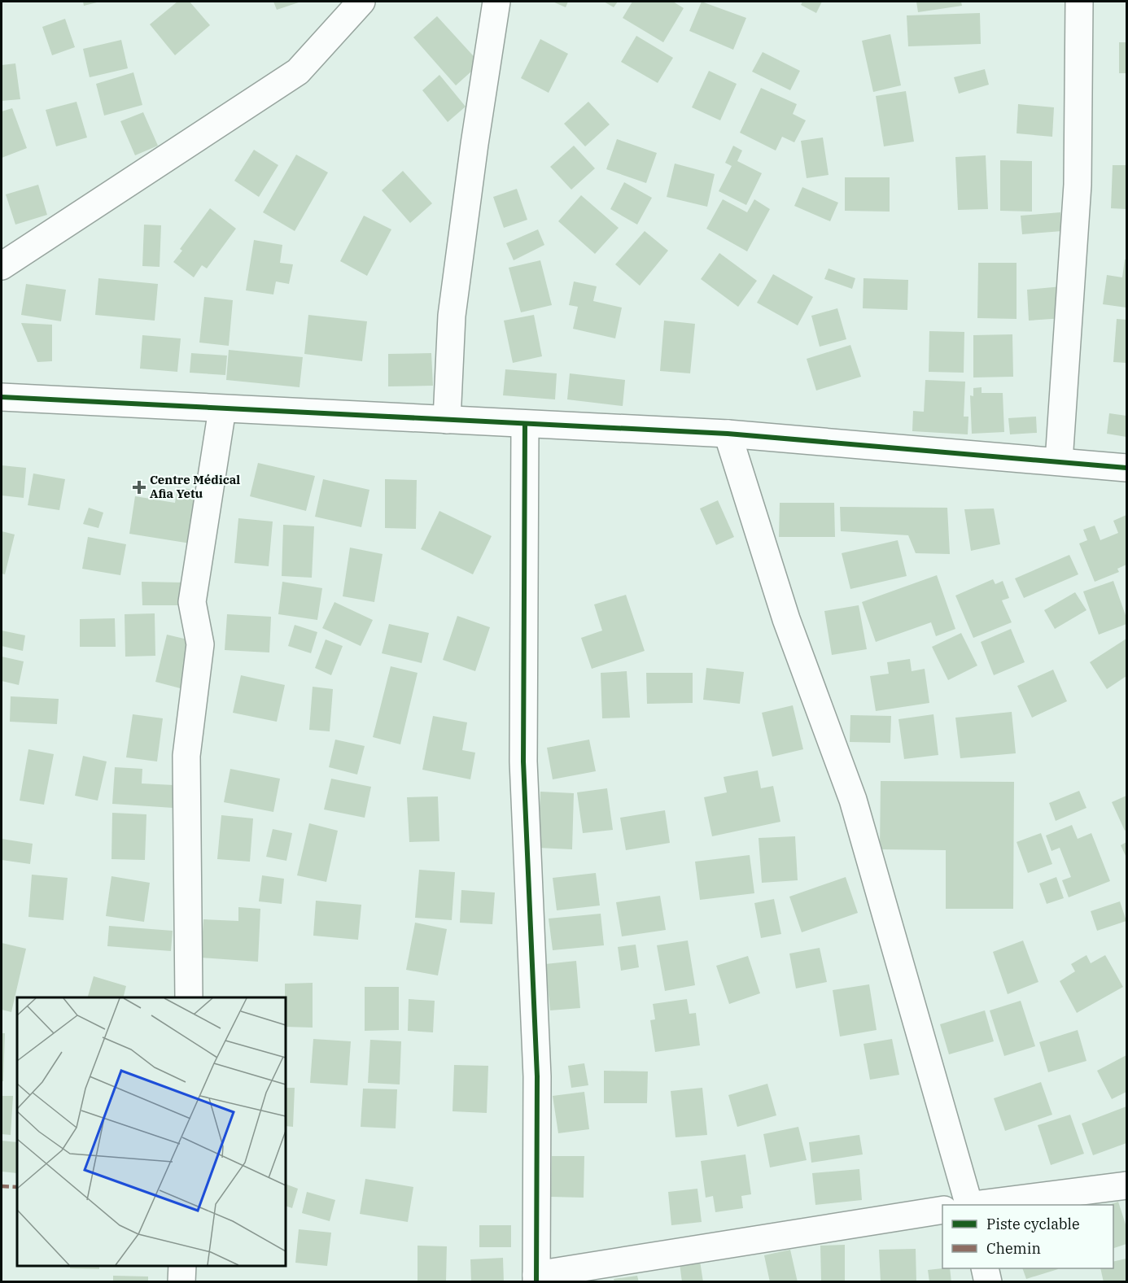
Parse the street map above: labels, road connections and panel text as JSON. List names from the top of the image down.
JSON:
{
  "places": {
    "health": ["Centre Médical Afia Yetu"]
  },
  "legend": ["Piste cyclable", "Chemin"]
}
